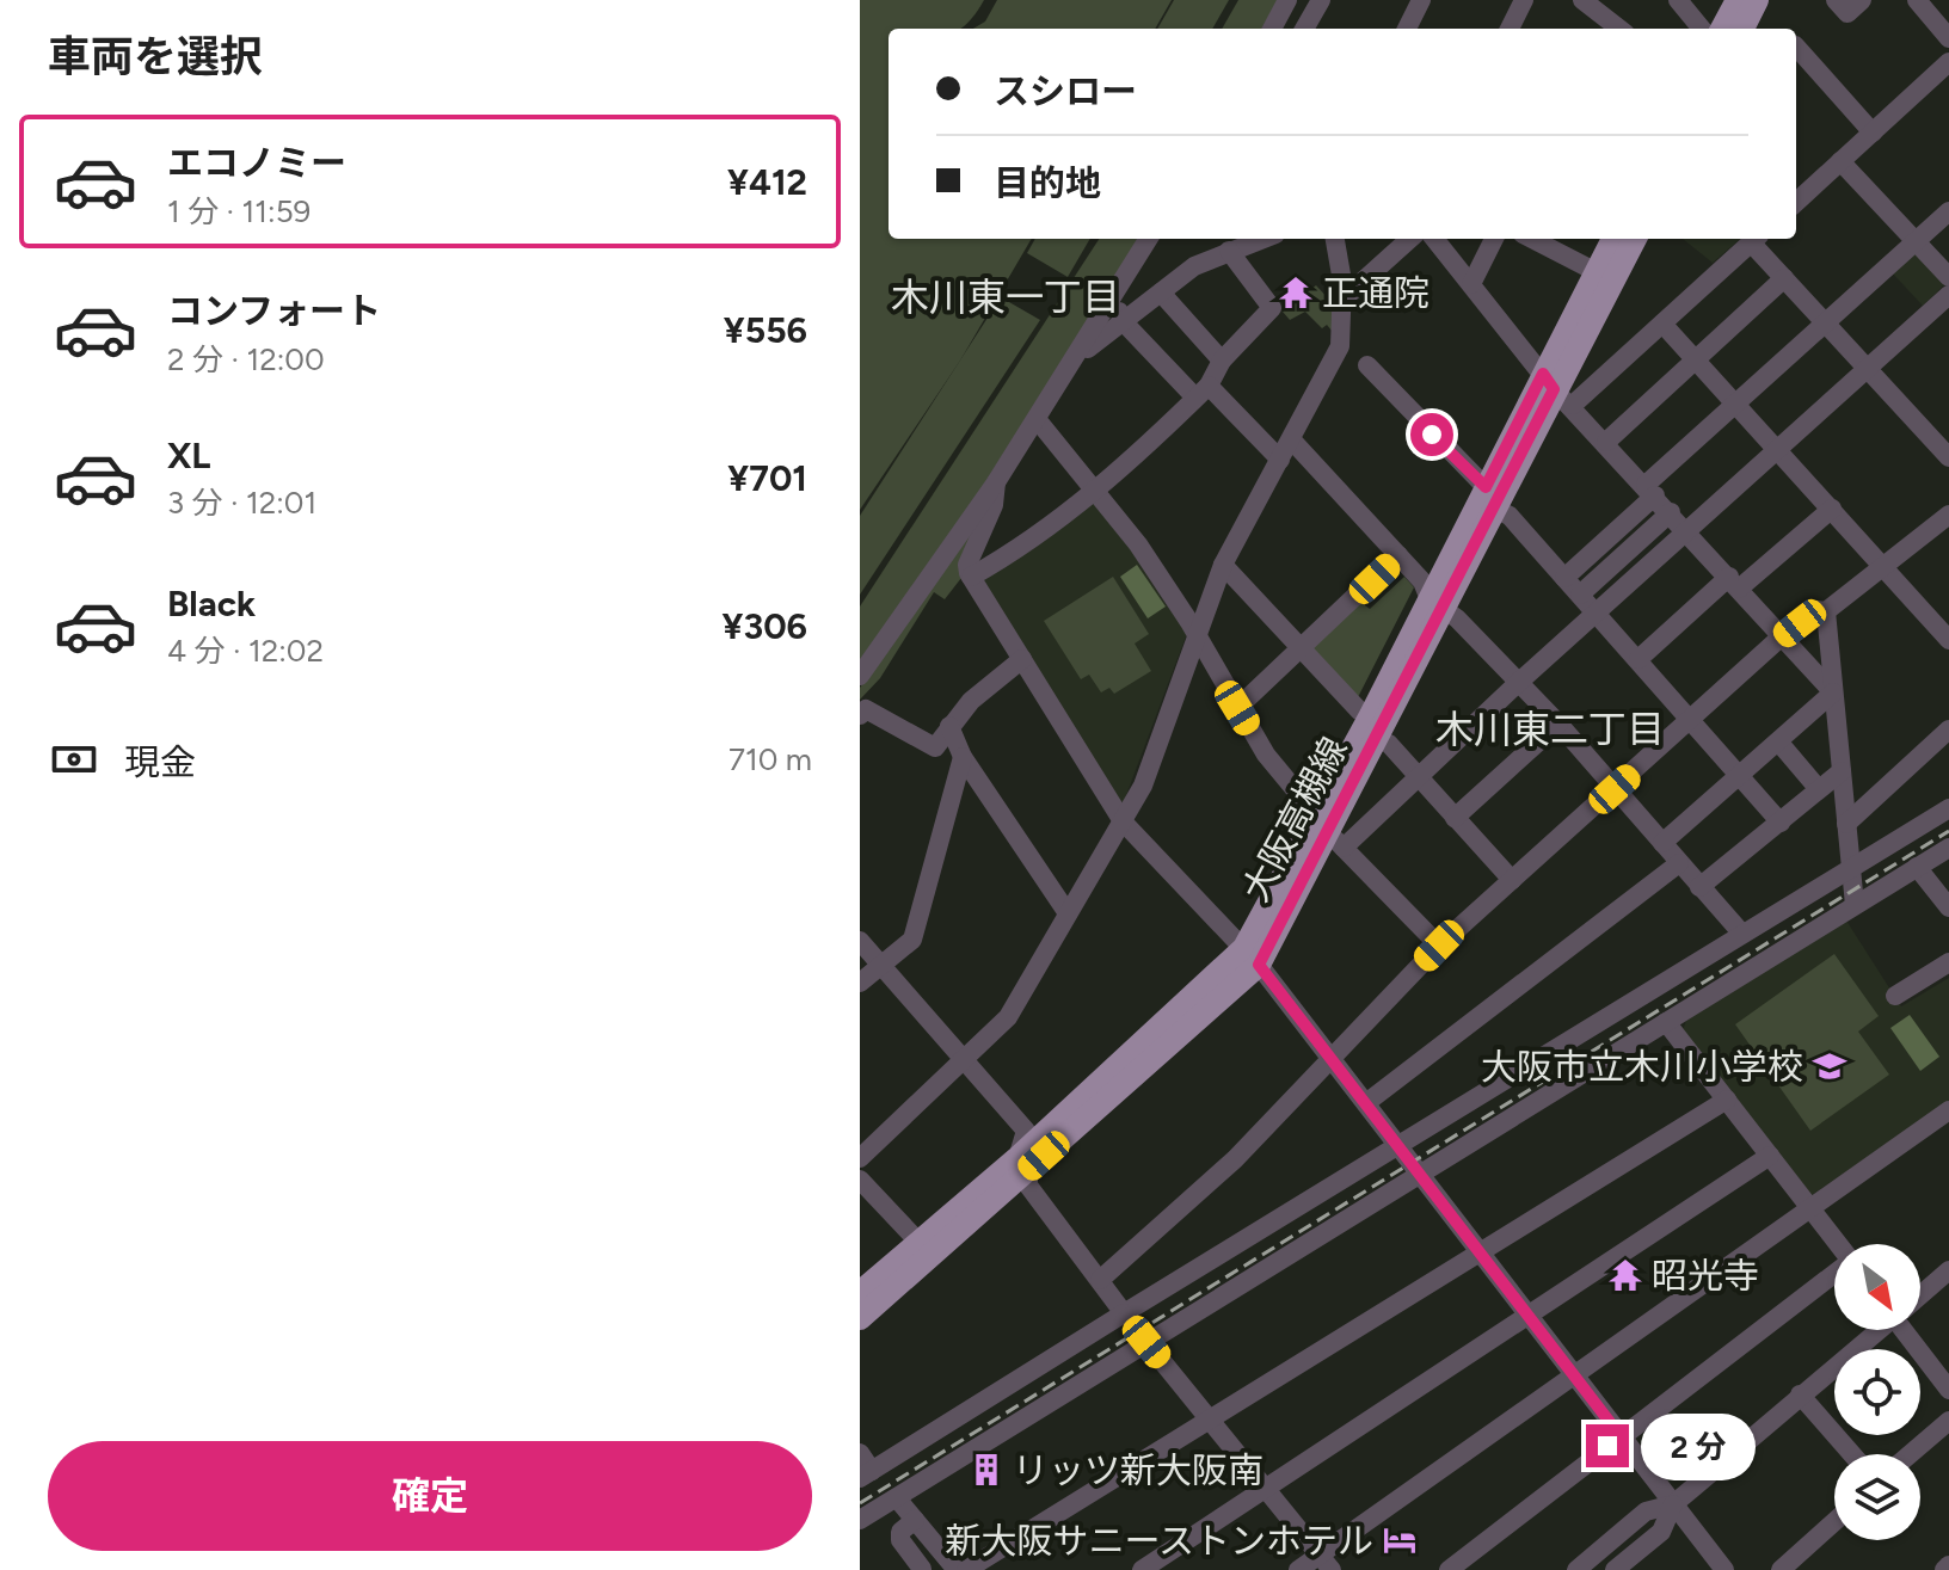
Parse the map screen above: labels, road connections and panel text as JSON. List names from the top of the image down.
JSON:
{
  "streets": {
    "main road": ["大阪高槻線"]
  },
  "districts": ["木川東一丁目", "木川東二丁目"],
  "places": {
    "temple": ["正通院", "昭光寺"],
    "school or university": ["大阪市立木川小学校"],
    "building": ["リッツ新大阪南"],
    "hotel": ["新大阪サニーストンホテル"]
  },
  "north": "bottom right",
  "page": {
    "heading": "車両を選択",
    "banner": ["スシロー", "目的地"],
    "list": [
      {
        "name": "エコノミー",
        "note": "1 分 · 11:59",
        "value": "¥412"
      },
      {
        "name": "コンフォート",
        "note": "2 分 · 12:00",
        "value": "¥556"
      },
      {
        "name": "XL",
        "note": "3 分 · 12:01",
        "value": "¥701"
      },
      {
        "name": "Black",
        "note": "4 分 · 12:02",
        "value": "¥306"
      }
    ],
    "pay": ["現金", "710 m"],
    "bubble": "2 分",
    "buttons": "確定"
  }
}
